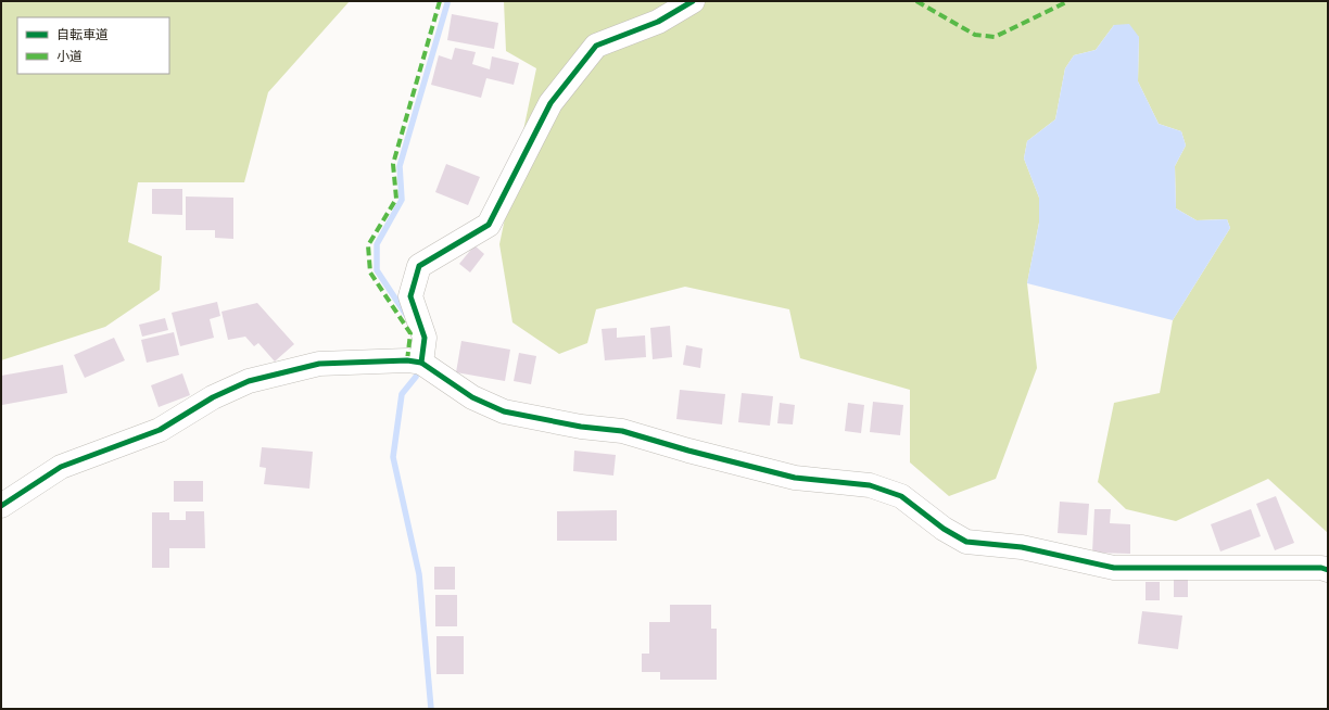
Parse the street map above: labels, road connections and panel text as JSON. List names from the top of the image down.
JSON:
{
  "legend": ["自転車道", "小道"]
}
